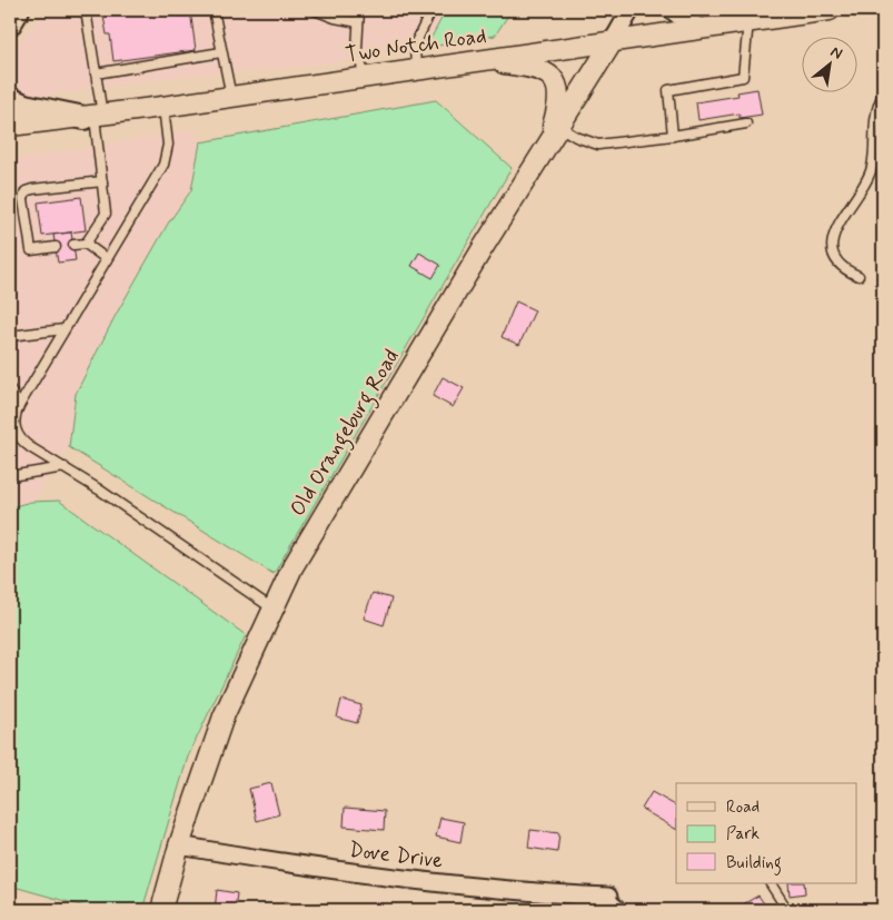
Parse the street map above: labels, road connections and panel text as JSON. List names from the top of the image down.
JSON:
{
  "streets": {
    "street": ["Two Notch Road", "Old Orangeburg Road", "Dove Drive"]
  },
  "crossings": [
    ["Two Notch Road", "Old Orangeburg Road"],
    ["Old Orangeburg Road", "Dove Drive"]
  ],
  "legend": ["Road", "Park", "Building"],
  "north": "top right"
}
